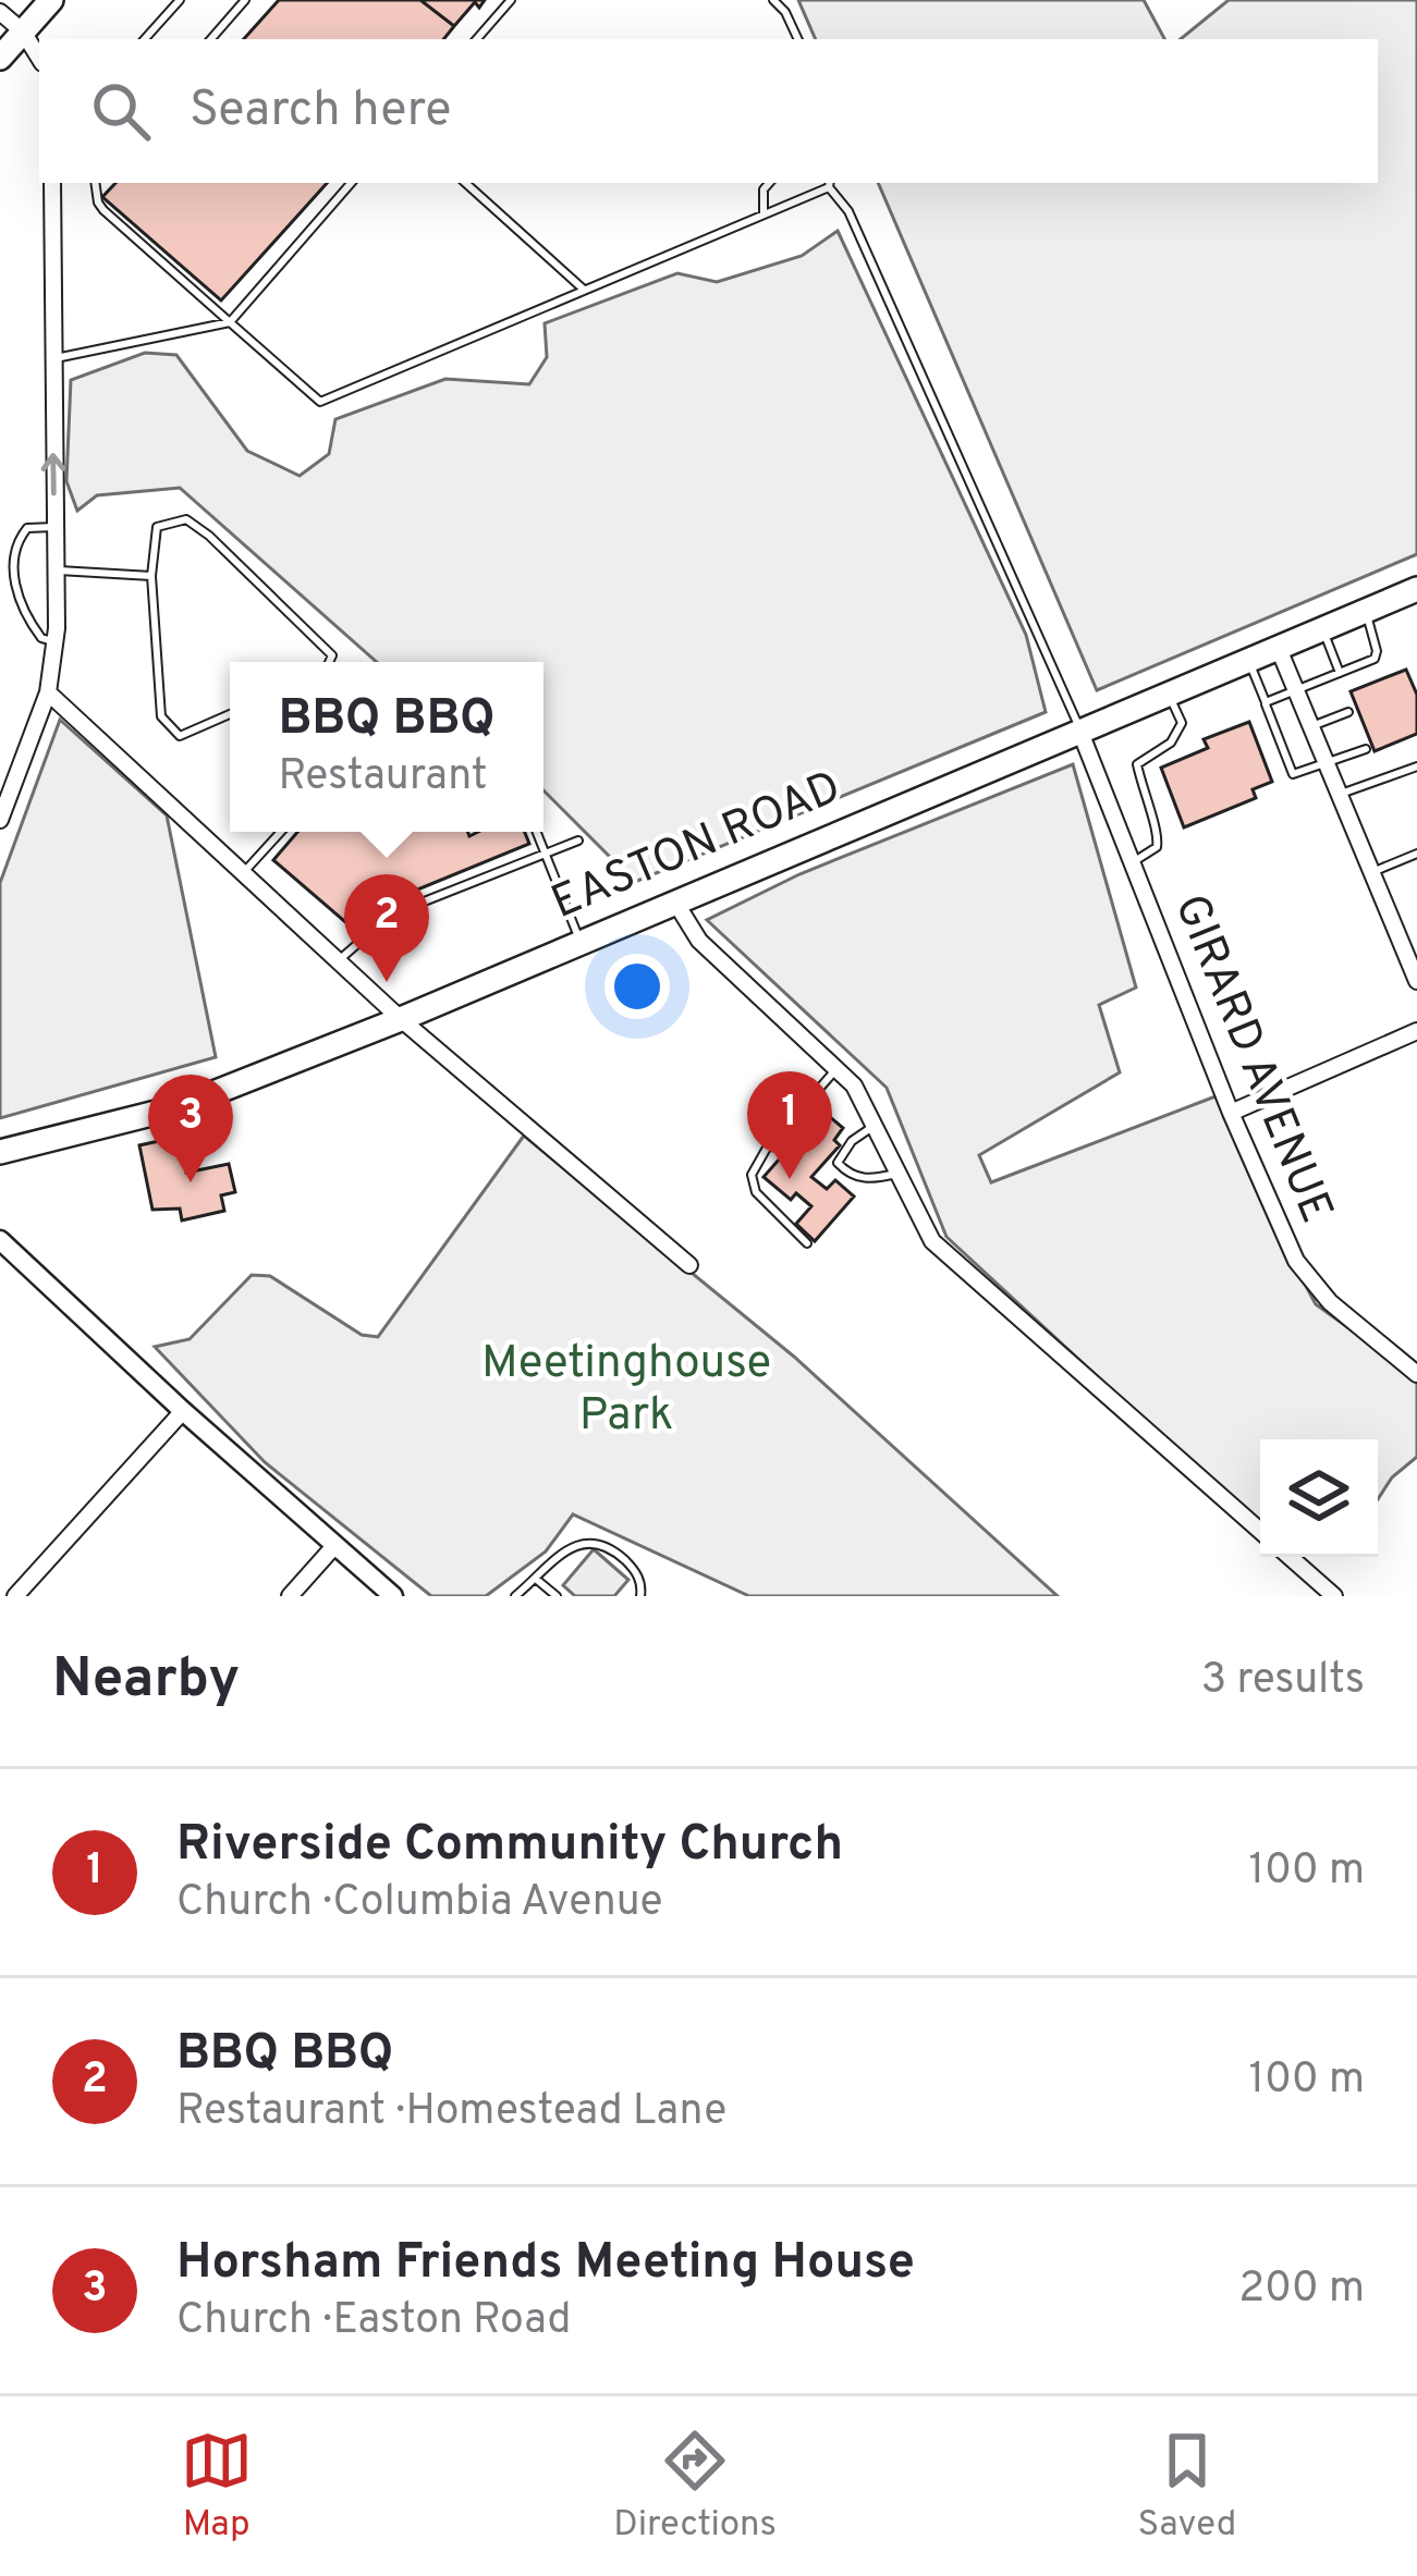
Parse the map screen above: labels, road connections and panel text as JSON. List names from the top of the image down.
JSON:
{
  "streets": {
    "main road": ["EASTON ROAD"],
    "street": ["GIRARD AVENUE"]
  },
  "crossings": [
    ["EASTON ROAD", "GIRARD AVENUE"]
  ],
  "parks": ["Meetinghouse Park"],
  "page": {
    "search": "Search here",
    "popup": ["BBQ BBQ", "Restaurant"],
    "pins": ["2", "1", "3"],
    "heading": ["Nearby", "3 results"],
    "list": [
      {
        "mark": "1",
        "name": "Riverside Community Church",
        "note": "Church · Columbia Avenue",
        "value": "100 m"
      },
      {
        "mark": "2",
        "name": "BBQ BBQ",
        "note": "Restaurant · Homestead Lane",
        "value": "100 m"
      },
      {
        "mark": "3",
        "name": "Horsham Friends Meeting House",
        "note": "Church · Easton Road",
        "value": "200 m"
      }
    ],
    "nav": ["Map", "Directions", "Saved"]
  }
}
